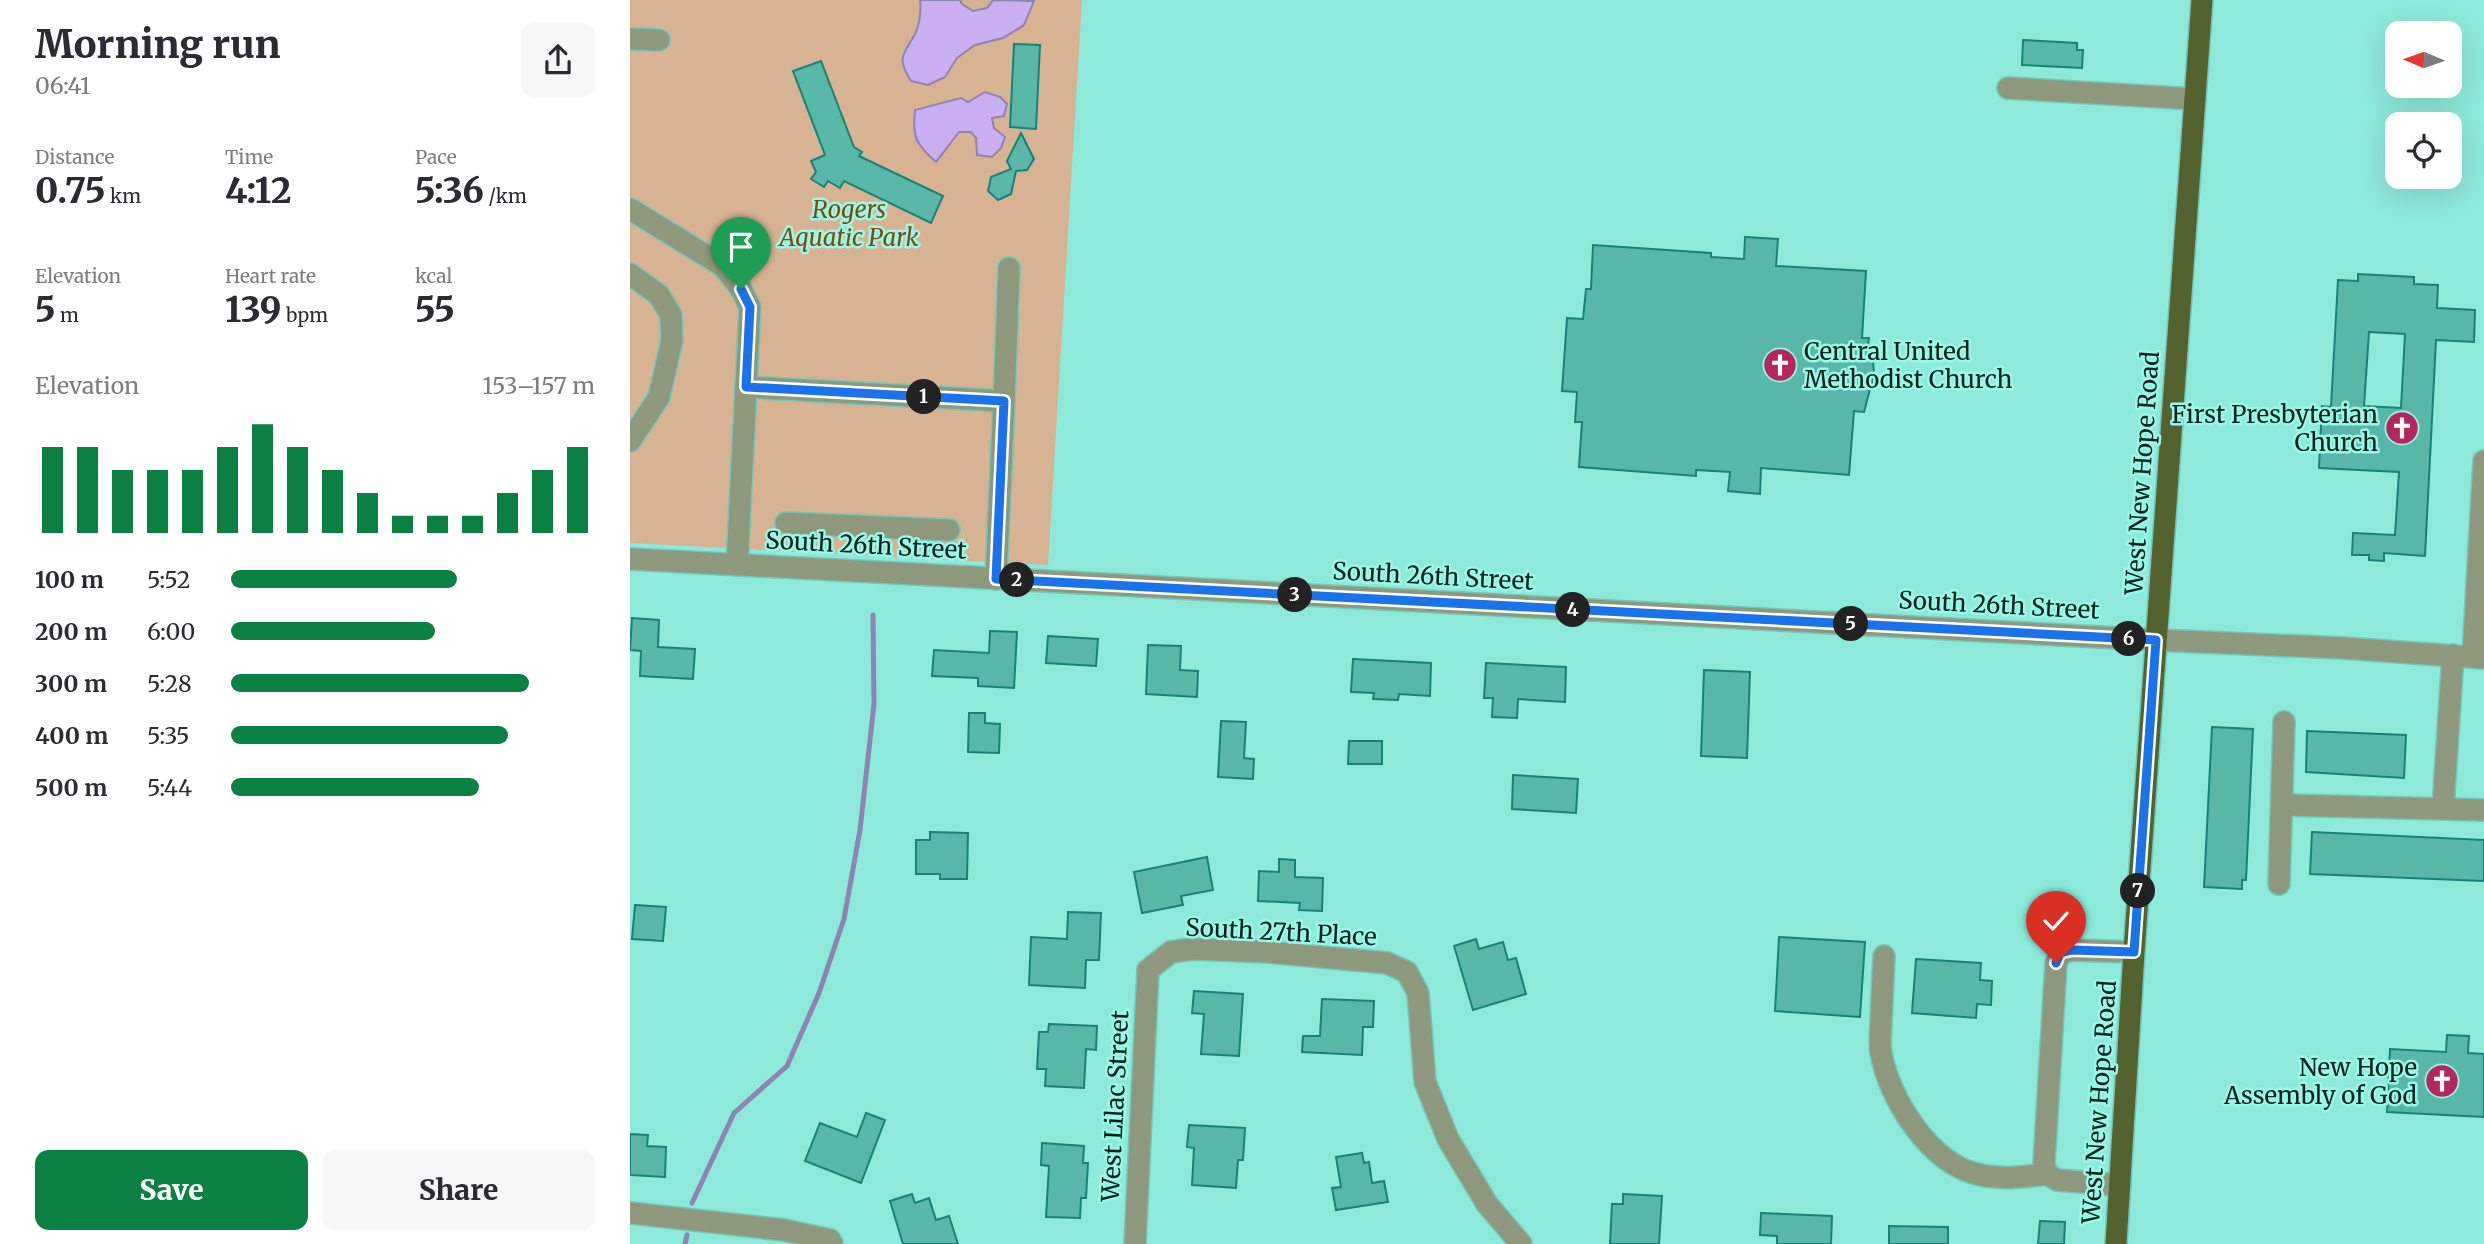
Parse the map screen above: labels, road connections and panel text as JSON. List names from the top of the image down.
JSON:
{
  "streets": {
    "main road": ["West New Hope Road"],
    "street": ["South 26th Street", "South 27th Place", "West Lilac Street"]
  },
  "crossings": [
    ["West New Hope Road", "South 26th Street"],
    ["South 27th Place", "West Lilac Street"]
  ],
  "parks": ["Rogers Aquatic Park"],
  "places": {
    "church": ["Central United Methodist Church", "First Presbyterian Church", "New Hope Assembly of God"]
  },
  "north": "left",
  "page": {
    "heading": ["Morning run", "06:41"],
    "stats": [
      ["Distance", "0.75 km"],
      ["Time", "4:12"],
      ["Pace", "5:36 /km"],
      ["Elevation", "5 m"],
      ["Heart rate", "139 bpm"],
      ["kcal", "55"]
    ],
    "chart": ["Elevation", "153–157 m"],
    "pins": [
      "1",
      "2",
      "3",
      "4",
      "5",
      "6",
      "7"
    ],
    "list": [
      {
        "name": "100 m",
        "note": "5:52"
      },
      {
        "name": "200 m",
        "note": "6:00"
      },
      {
        "name": "300 m",
        "note": "5:28"
      },
      {
        "name": "400 m",
        "note": "5:35"
      },
      {
        "name": "500 m",
        "note": "5:44"
      }
    ],
    "buttons": ["Save", "Share"]
  }
}
